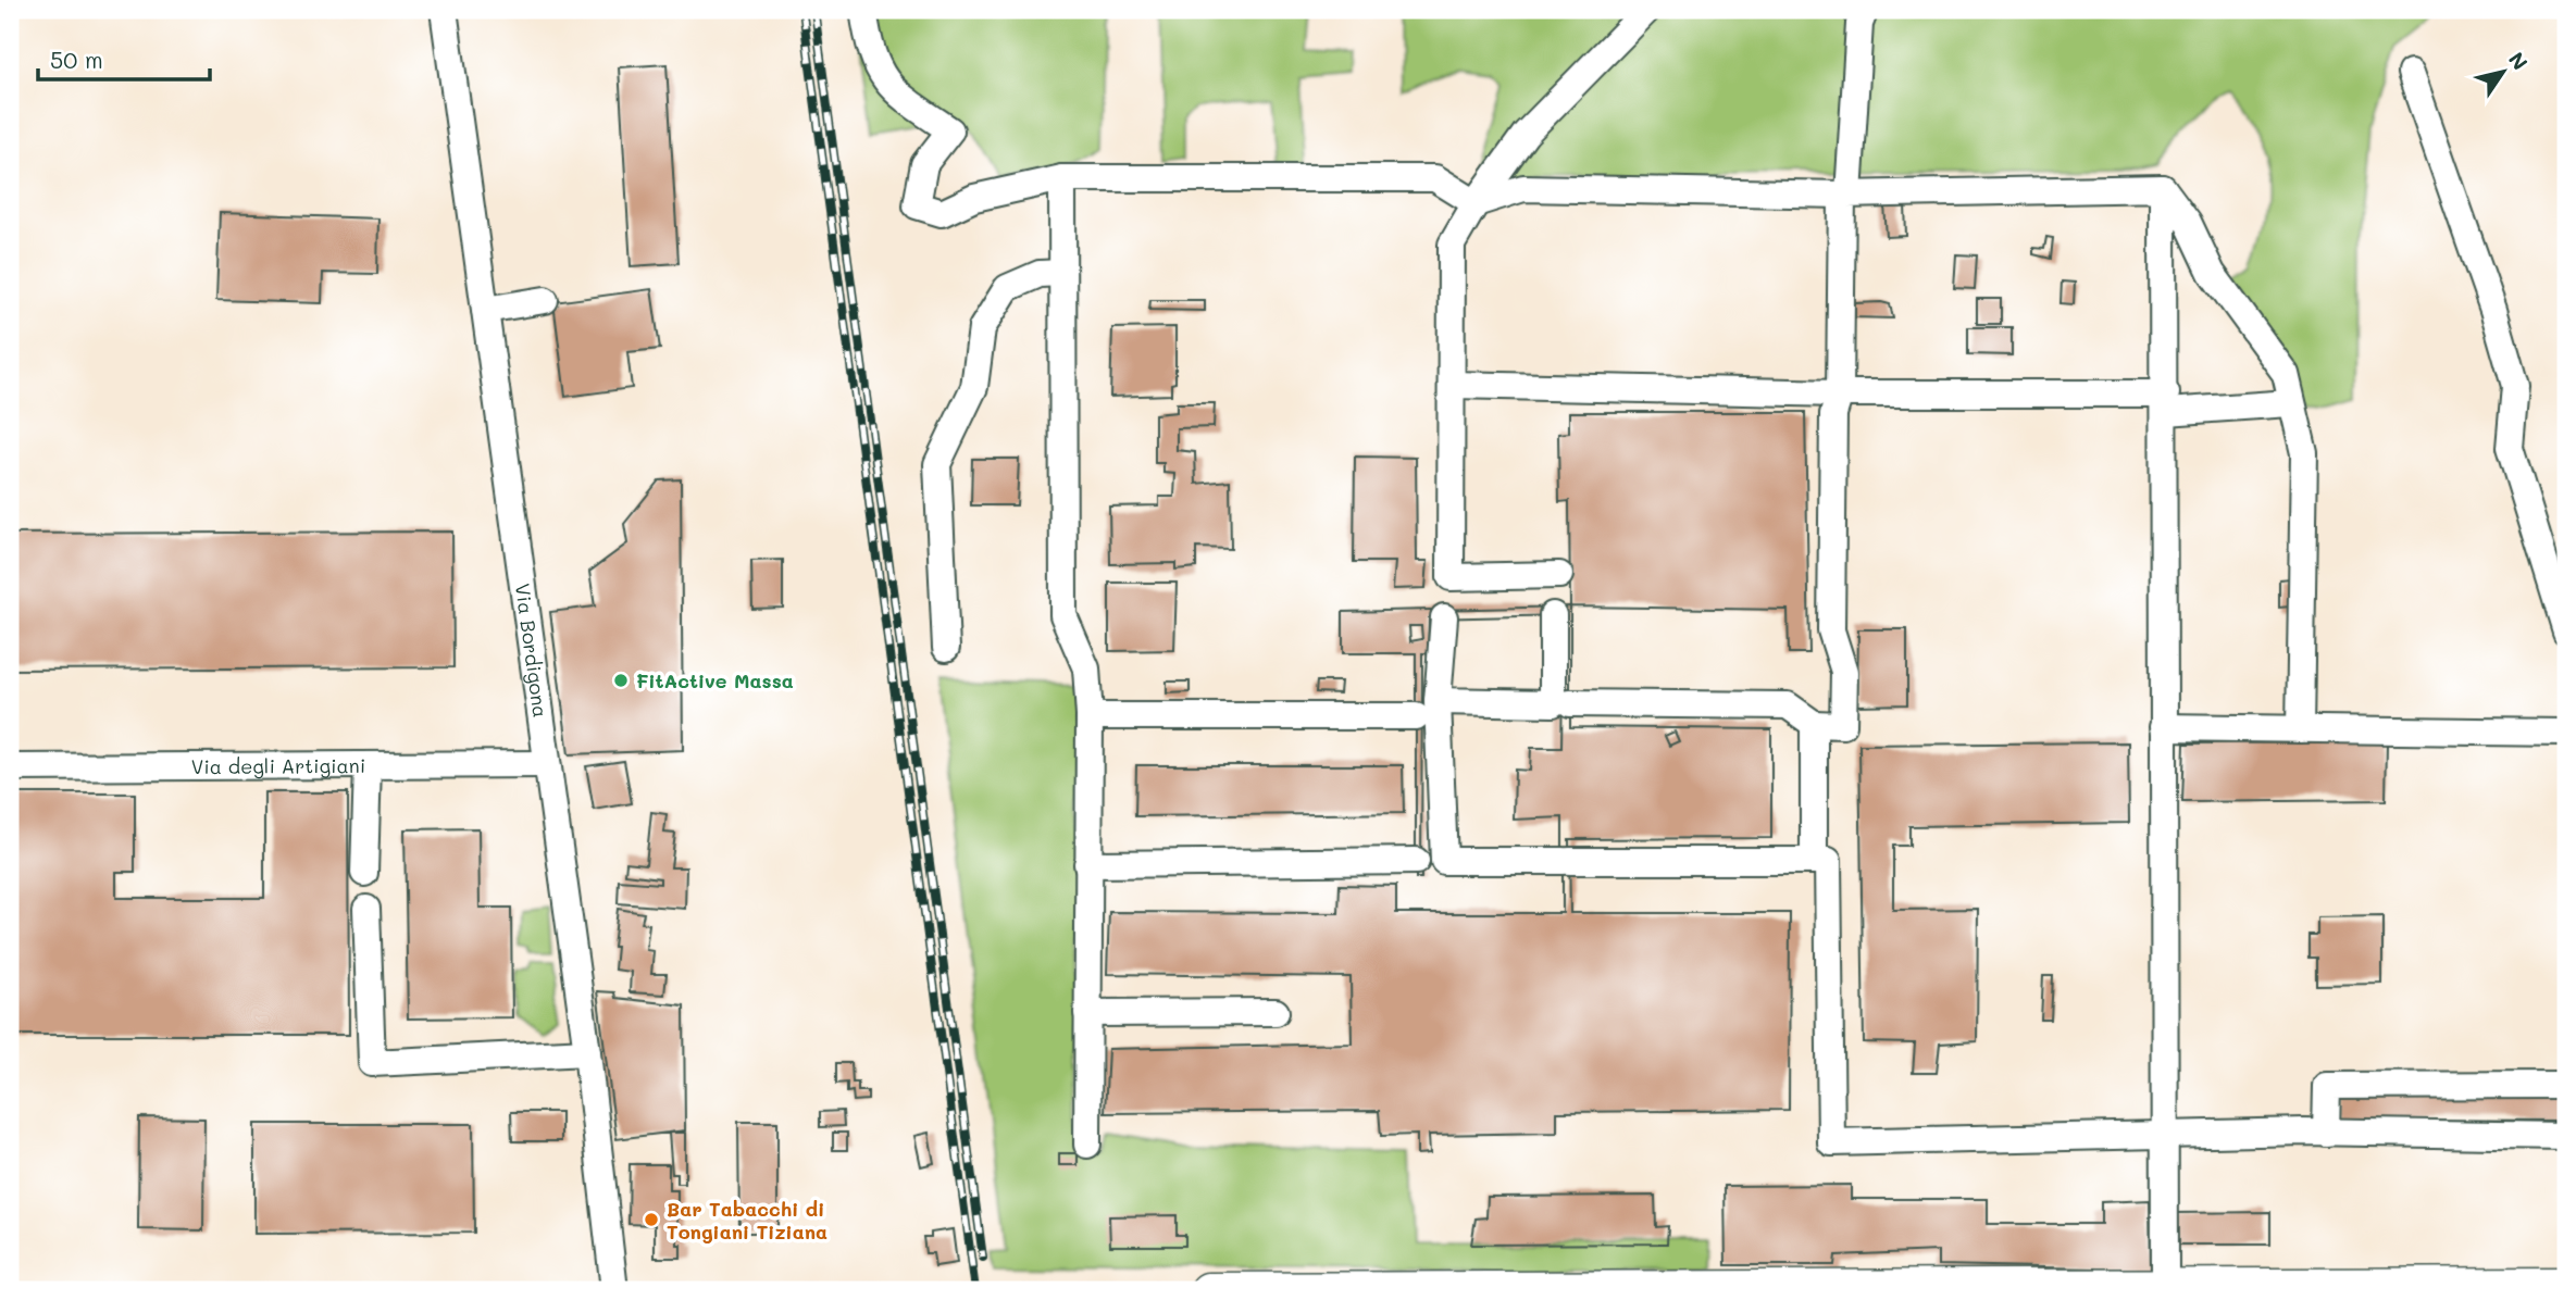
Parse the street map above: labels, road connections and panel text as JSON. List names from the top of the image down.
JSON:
{
  "streets": {
    "street": ["Via Bordigona", "Via degli Artigiani"]
  },
  "crossings": [
    ["Via Bordigona", "Via degli Artigiani"]
  ],
  "places": ["FitActive Massa", "Bar Tabacchi di Tongiani Tiziana"],
  "scale_bar": "50 m",
  "north": "top right"
}
